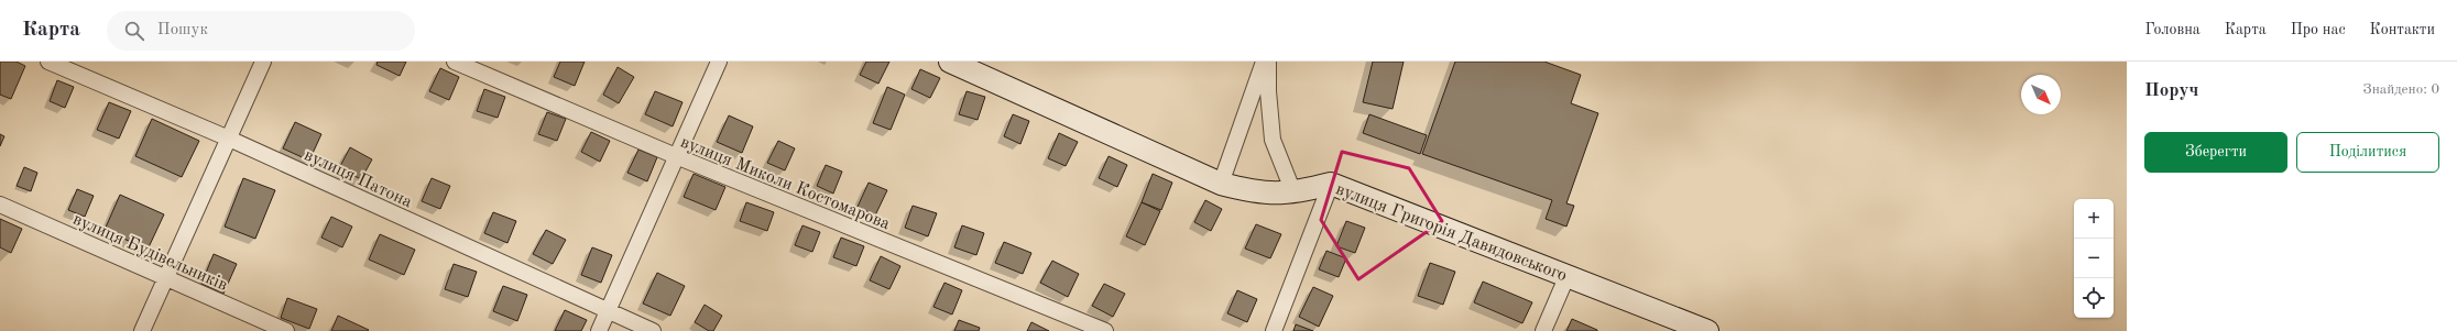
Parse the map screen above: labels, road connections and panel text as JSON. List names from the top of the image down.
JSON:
{
  "streets": {
    "street": [
      "вулиця Патона",
      "вулиця Миколи Костомарова",
      "вулиця Григорія Давидовського",
      "вулиця Будівельників"
    ]
  },
  "north": "bottom right",
  "page": {
    "header": "Карта",
    "search": "Пошук",
    "nav": [
      "Головна",
      "Карта",
      "Про нас",
      "Контакти"
    ],
    "heading": ["Поруч", "Знайдено: 0"],
    "buttons": ["Зберегти", "Поділитися"],
    "map_buttons": ["+", "−"]
  }
}
